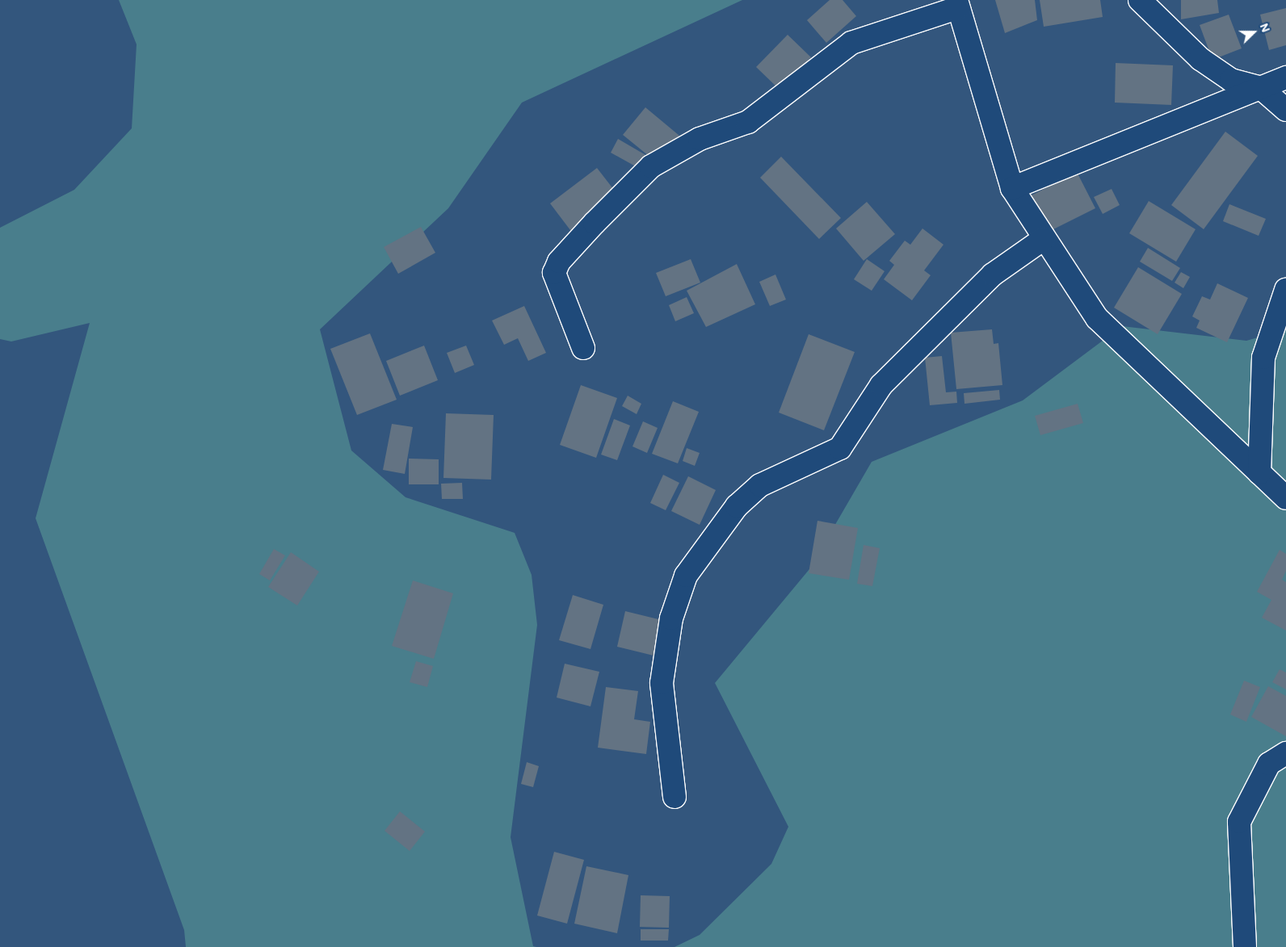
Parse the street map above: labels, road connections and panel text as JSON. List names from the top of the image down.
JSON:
{
  "north": "right"
}
